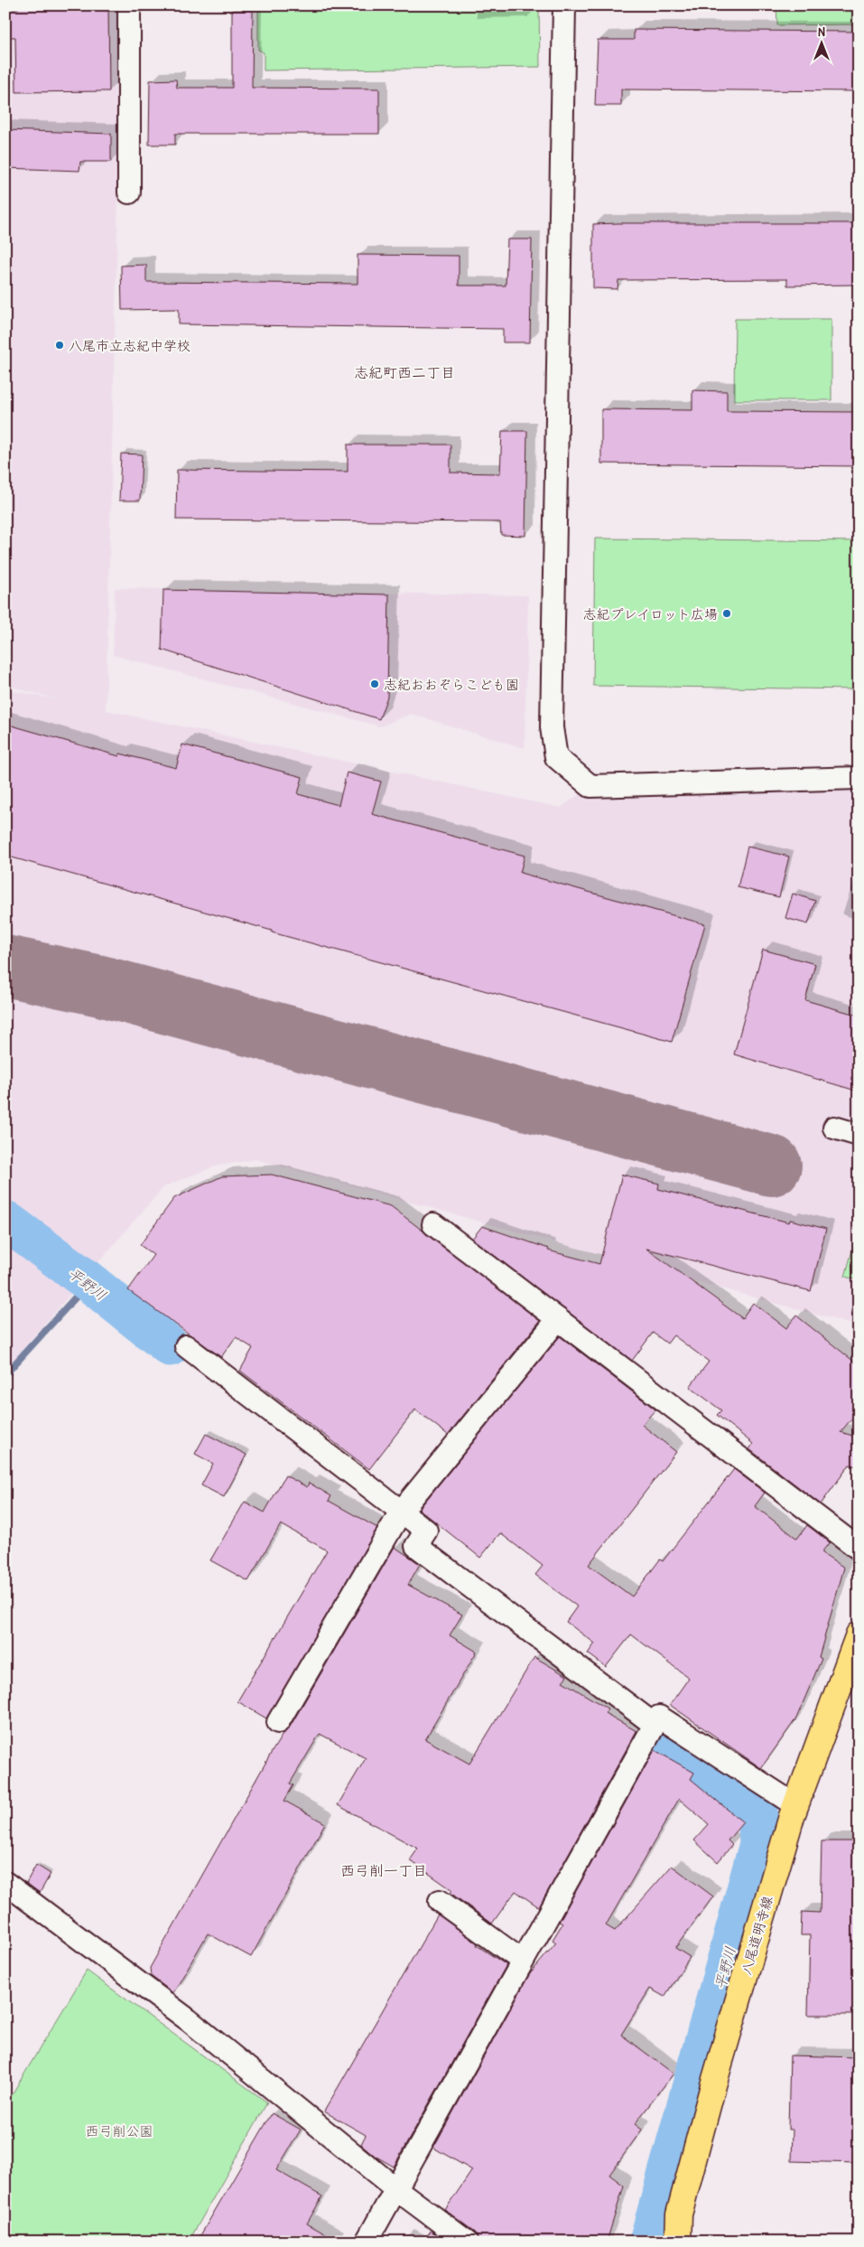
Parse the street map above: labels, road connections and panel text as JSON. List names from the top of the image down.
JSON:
{
  "streets": {
    "main road": ["八尾道明寺線"]
  },
  "districts": ["志紀町西二丁目", "西弓削一丁目"],
  "water": ["平野川"],
  "parks": ["西弓削公園"],
  "places": ["八尾市立志紀中学校", "志紀プレイロット広場", "志紀おおぞらこども園"],
  "north": "top"
}
